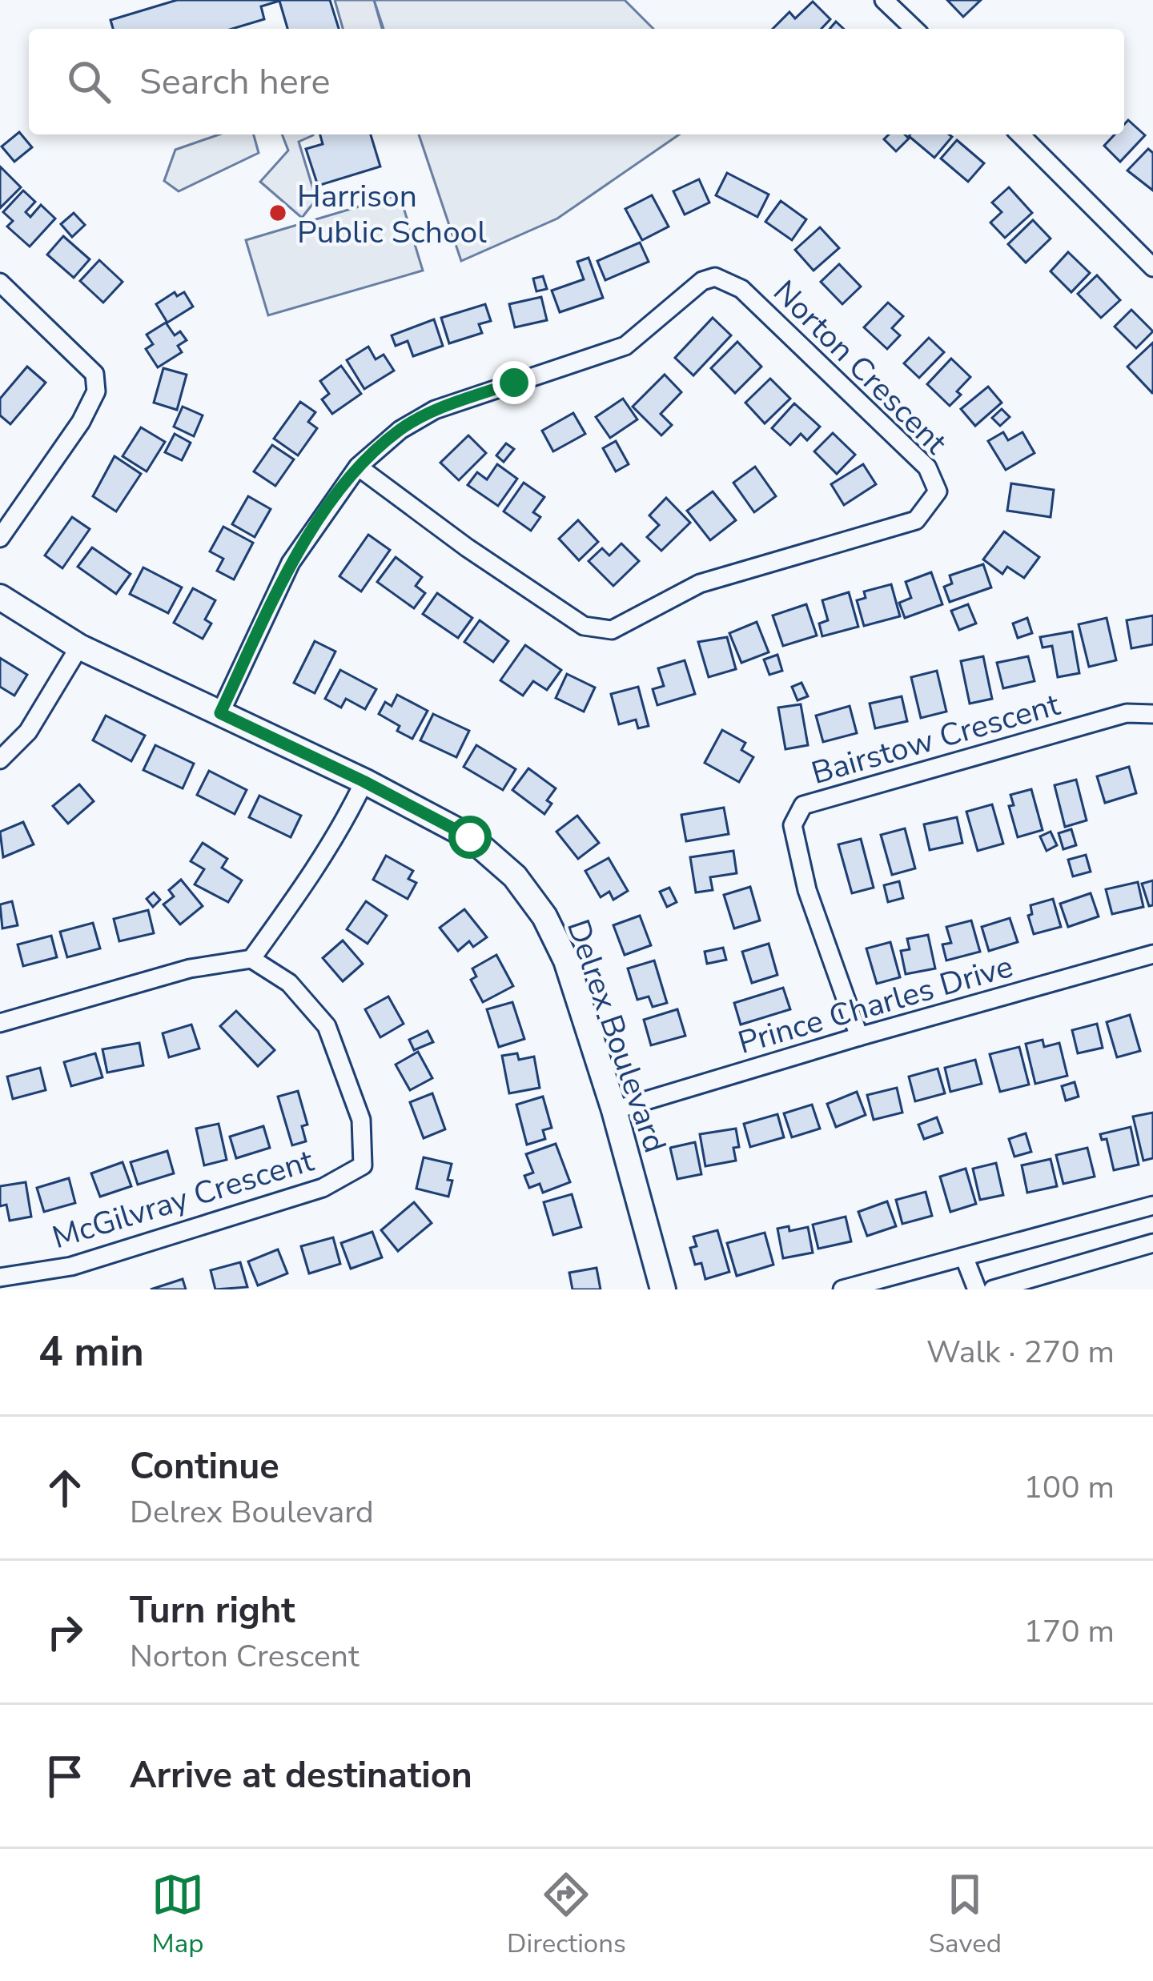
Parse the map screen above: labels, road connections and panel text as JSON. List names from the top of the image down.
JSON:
{
  "streets": {
    "street": [
      "Norton Crescent",
      "Bairstow Crescent",
      "Prince Charles Drive",
      "Delrex Boulevard",
      "McGilvray Crescent"
    ]
  },
  "crossings": [
    ["Norton Crescent", "Delrex Boulevard"],
    ["Bairstow Crescent", "Prince Charles Drive"],
    ["Prince Charles Drive", "Delrex Boulevard"]
  ],
  "places": ["Harrison Public School"],
  "page": {
    "search": "Search here",
    "heading": ["4 min", "Walk · 270 m"],
    "list": [
      ["Continue", "Delrex Boulevard", "100 m"],
      ["Turn right", "Norton Crescent", "170 m"],
      "Arrive at destination"
    ],
    "nav": ["Map", "Directions", "Saved"]
  }
}
